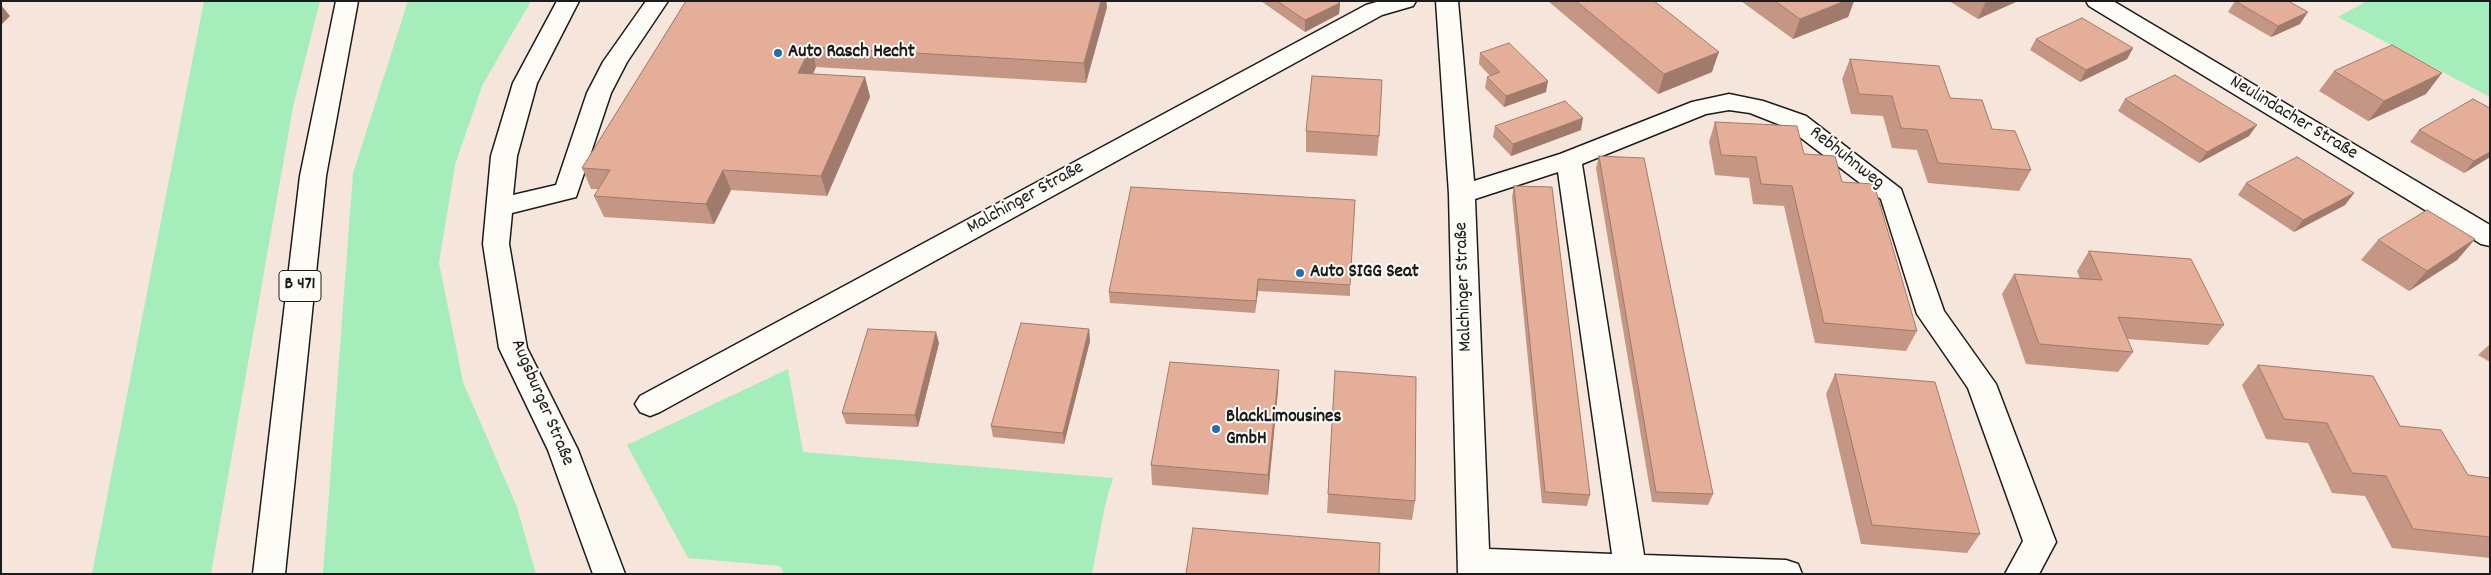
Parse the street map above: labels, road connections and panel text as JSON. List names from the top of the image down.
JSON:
{
  "streets": {
    "main road": [
      "Neulindacher Straße",
      "Rebhuhnweg",
      "Malchinger Straße",
      "B 471",
      "Augsburger Straße"
    ]
  },
  "crossings": [
    ["Rebhuhnweg", "Malchinger Straße"]
  ],
  "places": ["Auto Rasch Hecht", "Auto SIGG Seat", "BlackLimousines GmbH"]
}
